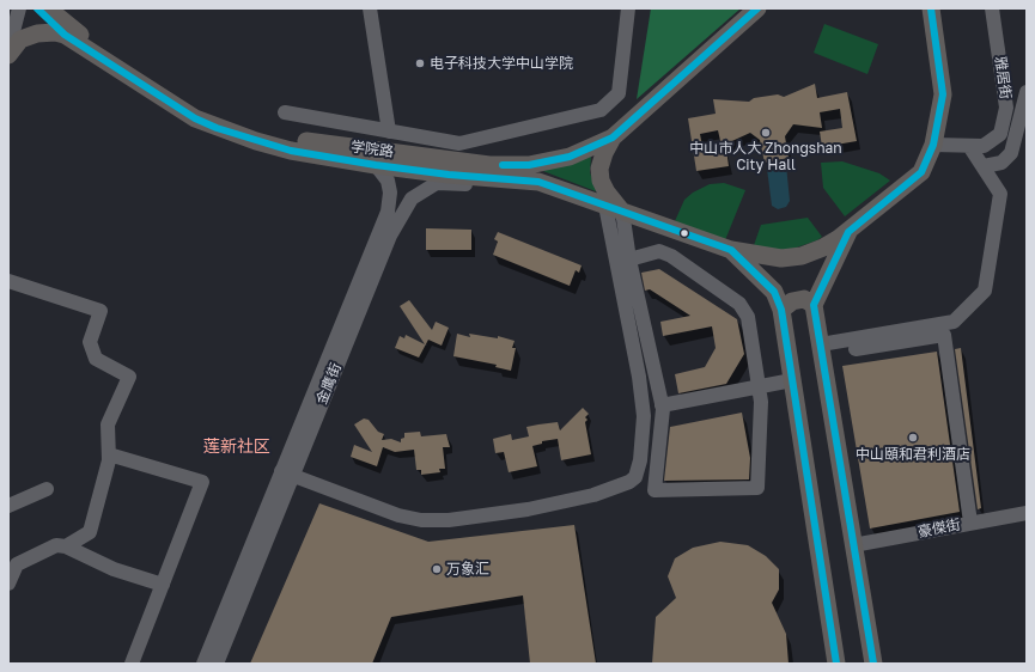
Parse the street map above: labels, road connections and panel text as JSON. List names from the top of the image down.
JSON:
{
  "streets": {
    "main road": ["学院路"],
    "street": ["雅居街", "金鹰街", "豪傑街"]
  },
  "crossings": [
    ["学院路", "金鹰街"]
  ],
  "districts": ["莲新社区"],
  "places": [
    "电子科技大学中山学院",
    "中山市人大 Zhongshan City Hall",
    "中山頤和君利酒店",
    "万象汇"
  ]
}
